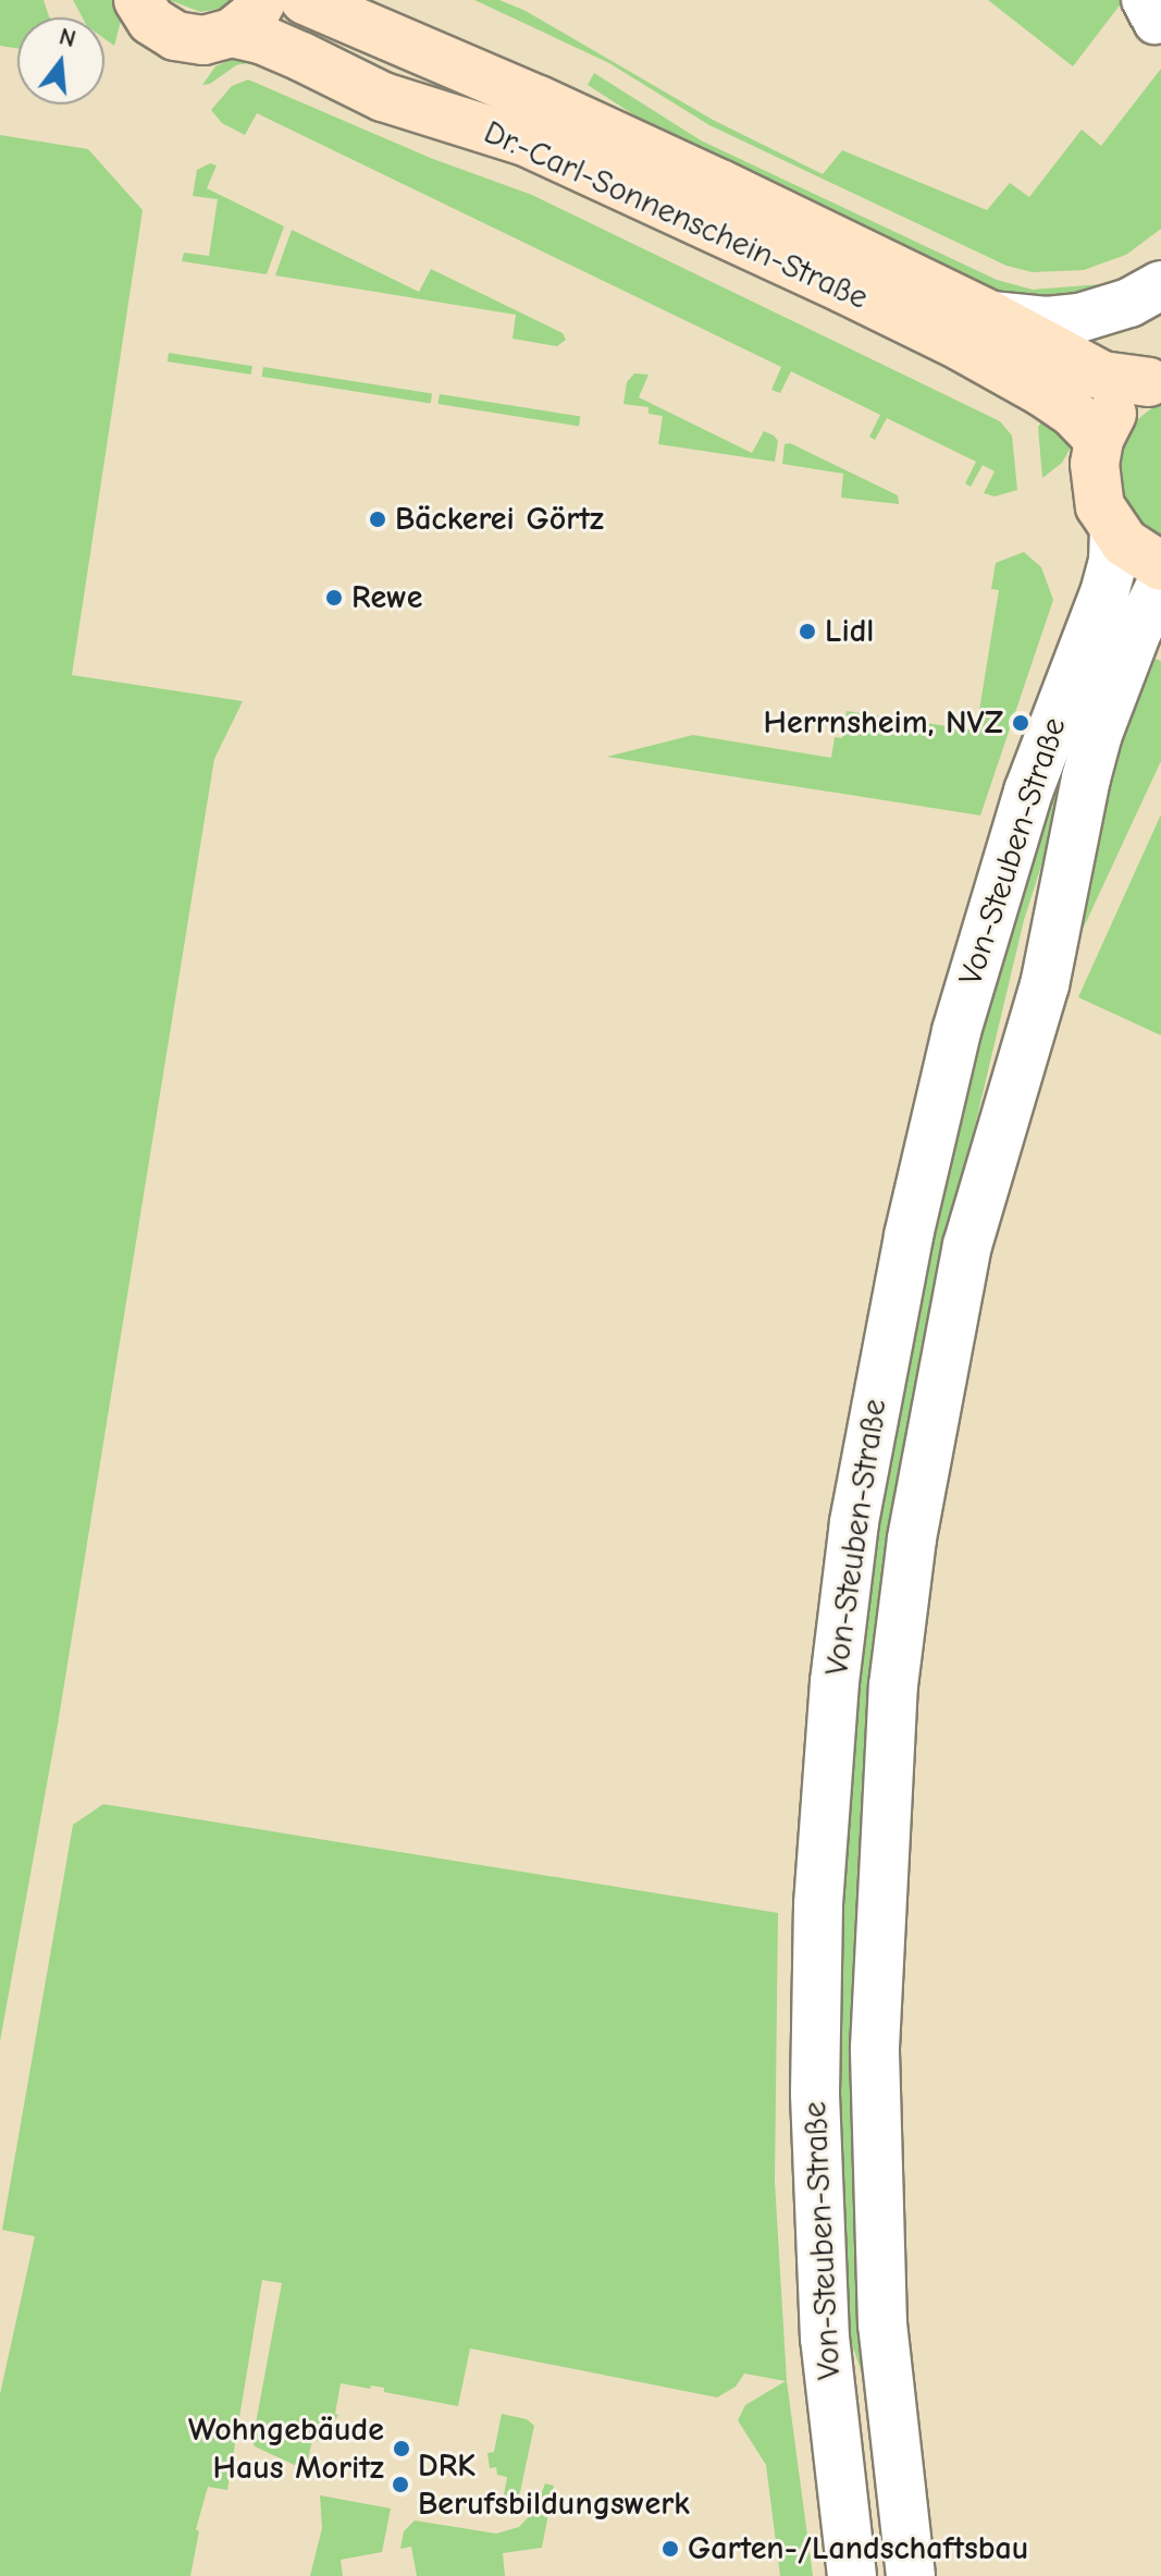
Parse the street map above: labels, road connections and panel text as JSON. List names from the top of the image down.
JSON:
{
  "streets": {
    "main road": ["Dr.-Carl-Sonnenschein-Straße"],
    "street": ["Von-Steuben-Straße"]
  },
  "places": [
    "Bäckerei Görtz",
    "Rewe",
    "Lidl",
    "Herrnsheim, NVZ",
    "Wohngebäude Haus Moritz",
    "DRK Berufsbildungswerk",
    "Garten-/Landschaftsbau"
  ],
  "north": "top"
}
